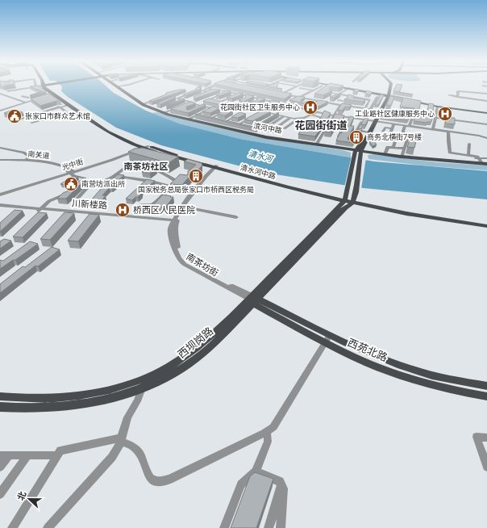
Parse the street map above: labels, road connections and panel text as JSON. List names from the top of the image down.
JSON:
{
  "streets": {
    "main road": [
      "滨河中路",
      "清水河中路",
      "西坝岗路",
      "西苑北路"
    ],
    "street": [
      "南关道",
      "光中街",
      "川新楼路",
      "南茶坊街"
    ]
  },
  "crossings": [
    ["南关道", "光中街"],
    ["光中街", "清水河中路"],
    ["清水河中路", "南茶坊街"],
    ["清水河中路", "西坝岗路"],
    ["川新楼路", "南茶坊街"],
    ["南茶坊街", "西坝岗路"],
    ["南茶坊街", "西苑北路"],
    ["西坝岗路", "西苑北路"]
  ],
  "districts": ["花园街街道", "南茶坊社区"],
  "water": ["清水河"],
  "places": {
    "hospital": ["花园街社区卫生服务中心", "工业路社区健康服务中心", "桥西区人民医院"],
    "public building": ["张家口市群众艺术馆", "南营坊派出所"],
    "building": ["商务北横街7号楼", "国家税务总局张家口市桥西区税务局"]
  },
  "north": "left"
}
